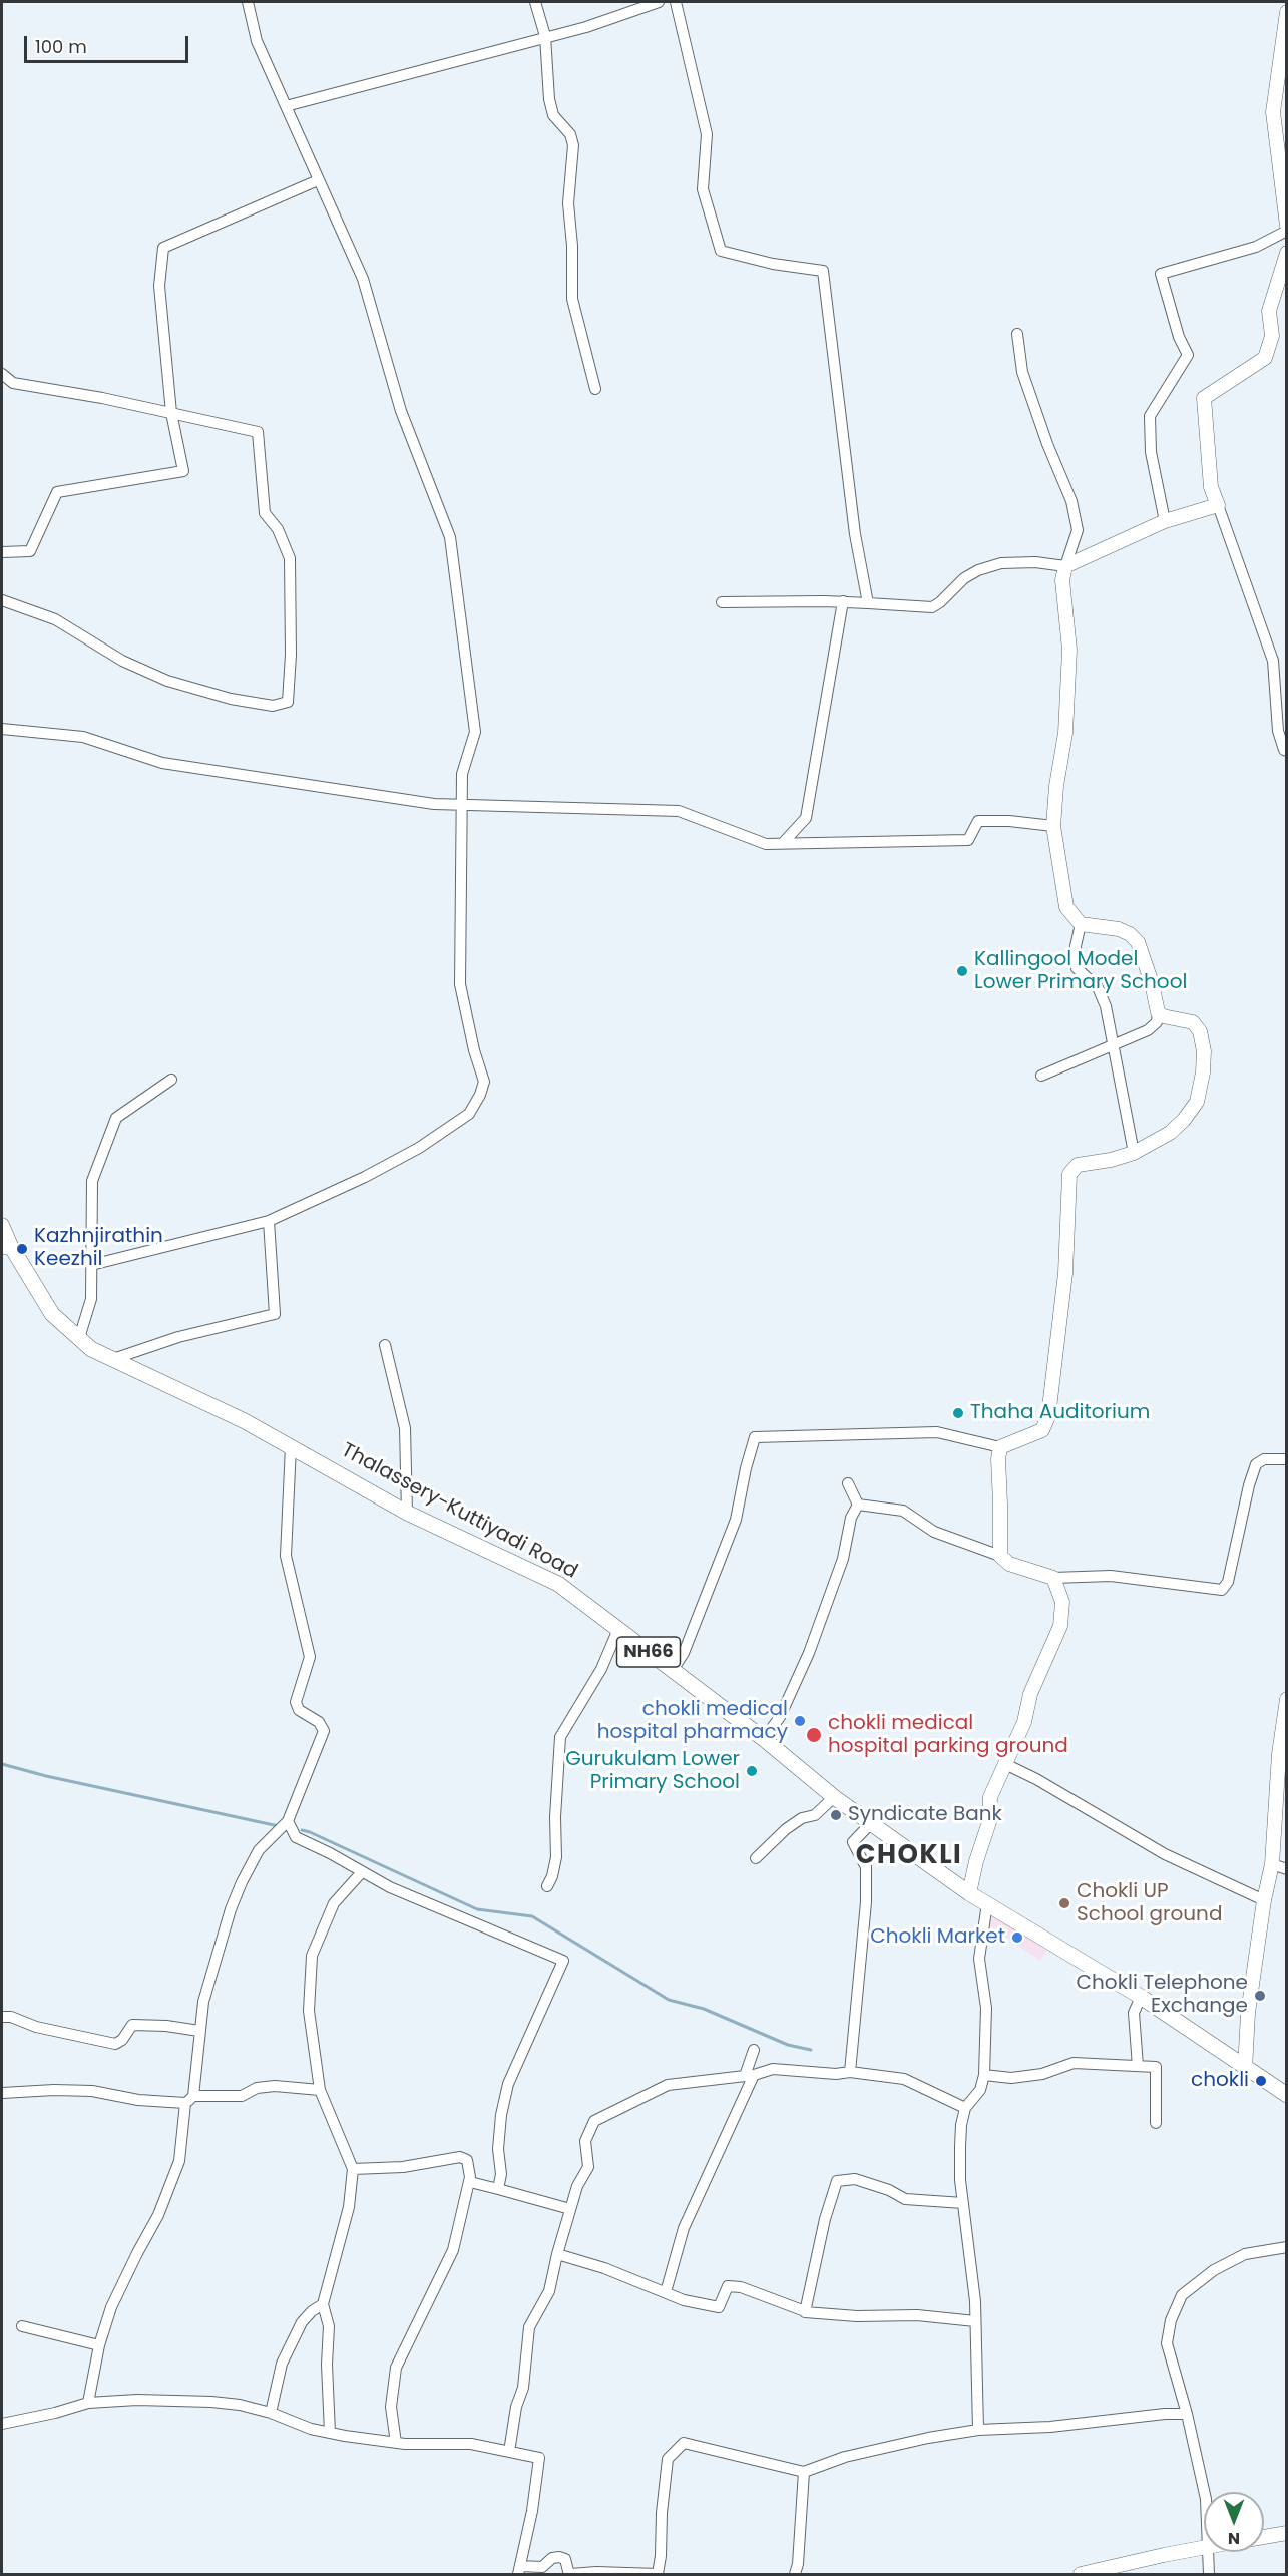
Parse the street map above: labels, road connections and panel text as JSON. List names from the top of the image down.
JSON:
{
  "streets": {
    "main road": ["Thalassery-Kuttiyadi Road", "NH66"]
  },
  "districts": ["CHOKLI"],
  "places": [
    "Kallingool Model Lower Primary School",
    "Kazhnjirathin Keezhil",
    "Thaha Auditorium",
    "chokli medical hospital pharmacy",
    "chokli medical hospital parking ground",
    "Gurukulam Lower Primary School",
    "Syndicate Bank",
    "Chokli UP School ground",
    "Chokli Market",
    "Chokli Telephone Exchange",
    "chokli"
  ],
  "scale_bar": "100 m",
  "north": "bottom"
}
